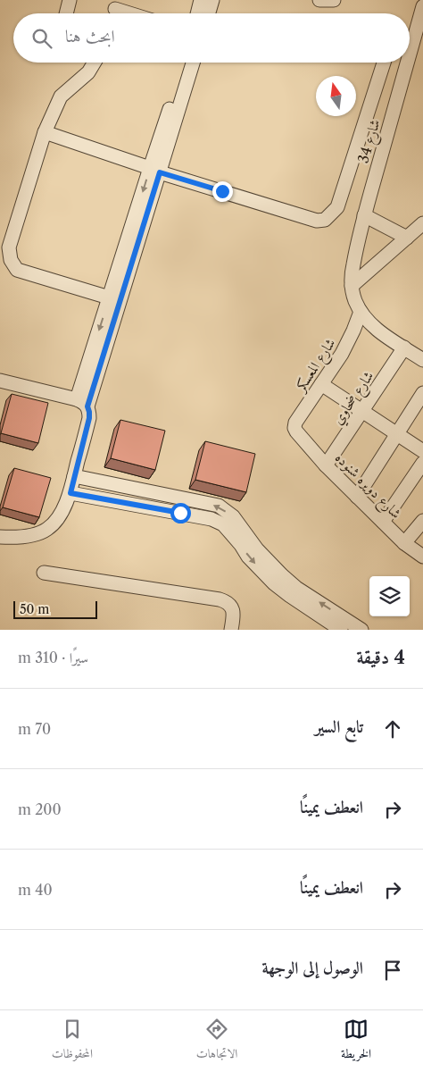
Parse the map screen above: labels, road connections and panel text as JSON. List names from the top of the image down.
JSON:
{
  "streets": {
    "street": [
      "شارع 34",
      "شارع المعسكر",
      "شارع ضحاوي",
      "شارع دويره شنوده"
    ]
  },
  "crossings": [
    ["شارع المعسكر", "شارع دويره شنوده"],
    ["شارع ضحاوي", "شارع دويره شنوده"]
  ],
  "scale_bar": "50 m",
  "north": "top",
  "page": {
    "search": "ابحث هنا",
    "scale": "50 m",
    "heading": ["4 دقيقة", "سيرًا · 310 m"],
    "list": [
      ["تابع السير", "70 m"],
      ["انعطف يمينًا", "200 m"],
      ["انعطف يمينًا", "40 m"],
      "الوصول إلى الوجهة"
    ],
    "nav": ["الخريطة", "الاتجاهات", "المحفوظات"]
  }
}
